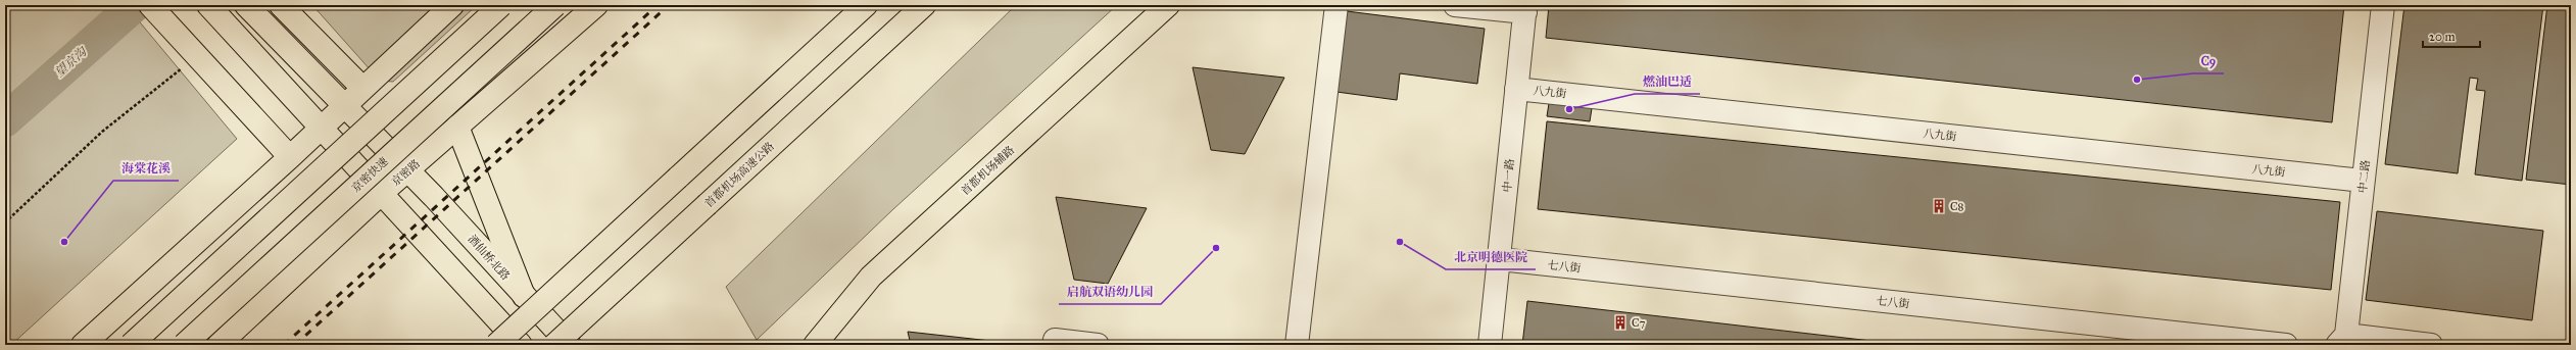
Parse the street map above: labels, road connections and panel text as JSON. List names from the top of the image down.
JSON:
{
  "streets": {
    "main road": [
      "首都机场辅路",
      "京密路",
      "京密快速",
      "首都机场高速公路",
      "酒仙桥北路"
    ],
    "street": [
      "八九街",
      "中一路",
      "中二路",
      "七八街"
    ]
  },
  "crossings": [
    ["八九街", "中一路"],
    ["八九街", "中二路"],
    ["京密路", "酒仙桥北路"],
    ["中一路", "七八街"]
  ],
  "water": ["望京沟"],
  "places": {
    "other": [
      "C9",
      "燃油巴适",
      "海棠花溪",
      "北京明德医院",
      "启航双语幼儿园"
    ],
    "building": ["C8", "C7"]
  },
  "scale_bar": "20 m"
}
